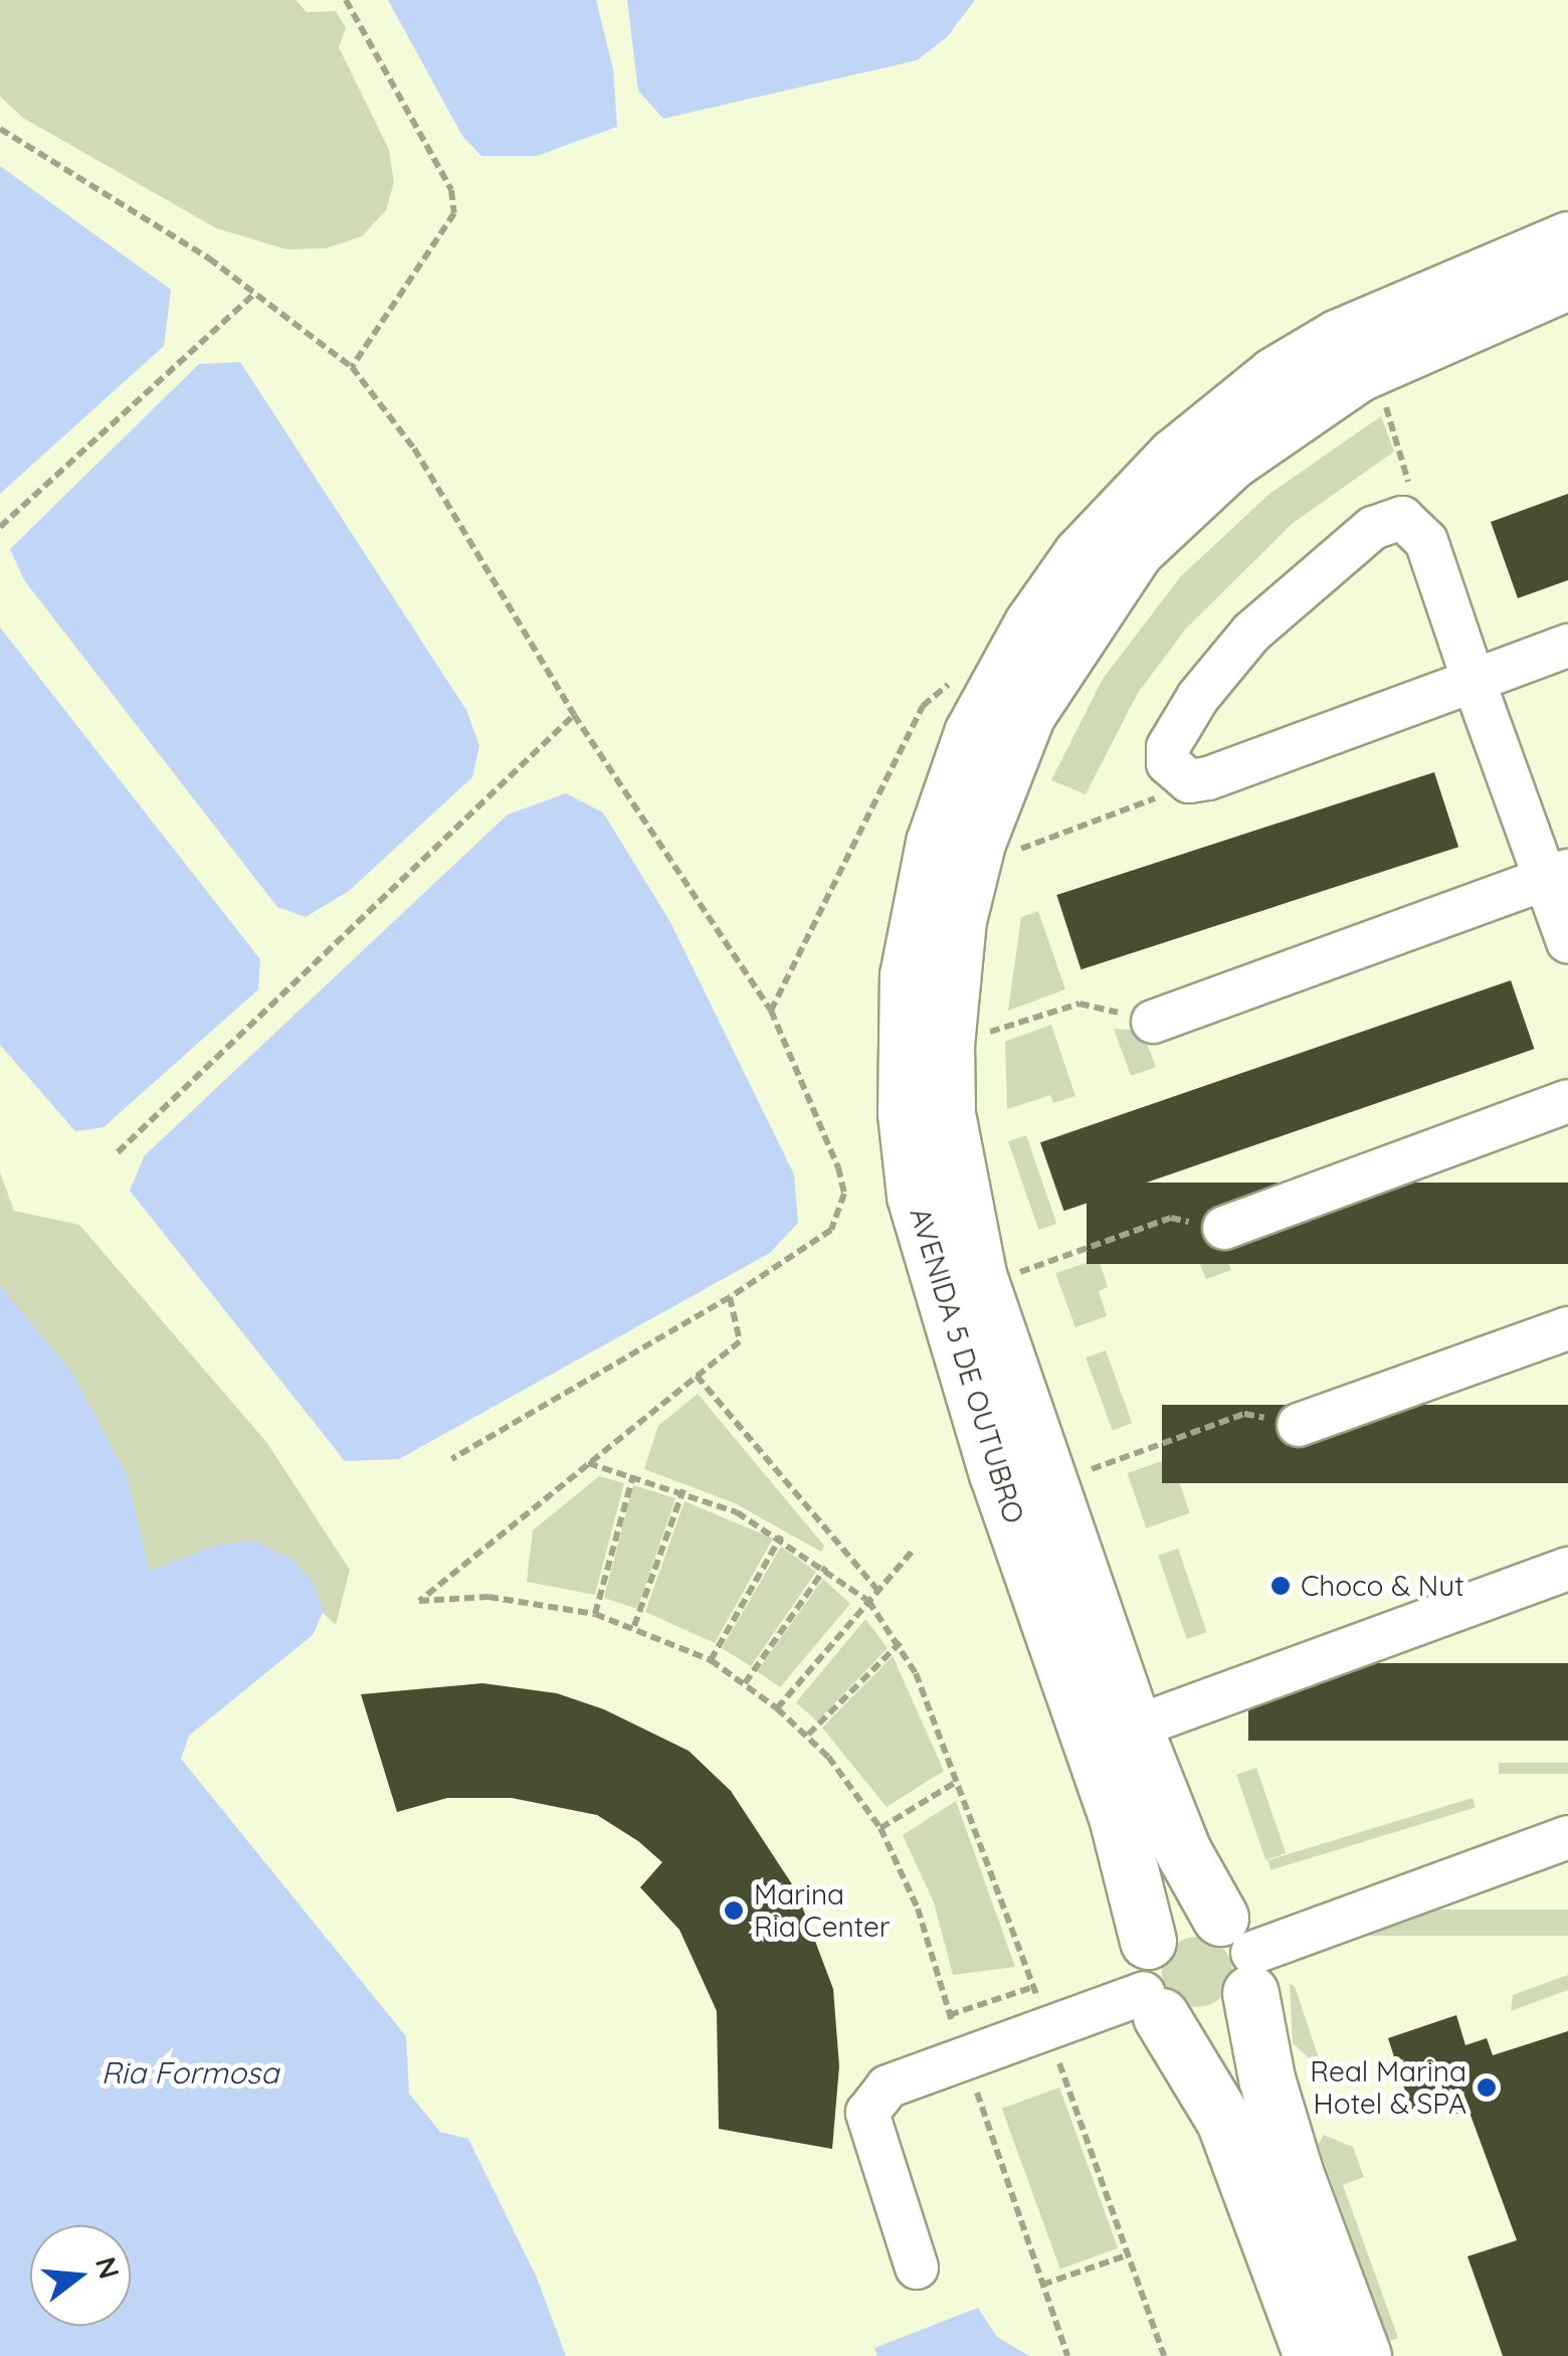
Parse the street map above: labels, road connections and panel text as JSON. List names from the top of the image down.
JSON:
{
  "streets": {
    "main road": ["AVENIDA 5 DE OUTUBRO"]
  },
  "water": ["Ria Formosa"],
  "places": ["Choco & Nut", "Marina Ria Center", "Real Marina Hotel & SPA"],
  "north": "right"
}
